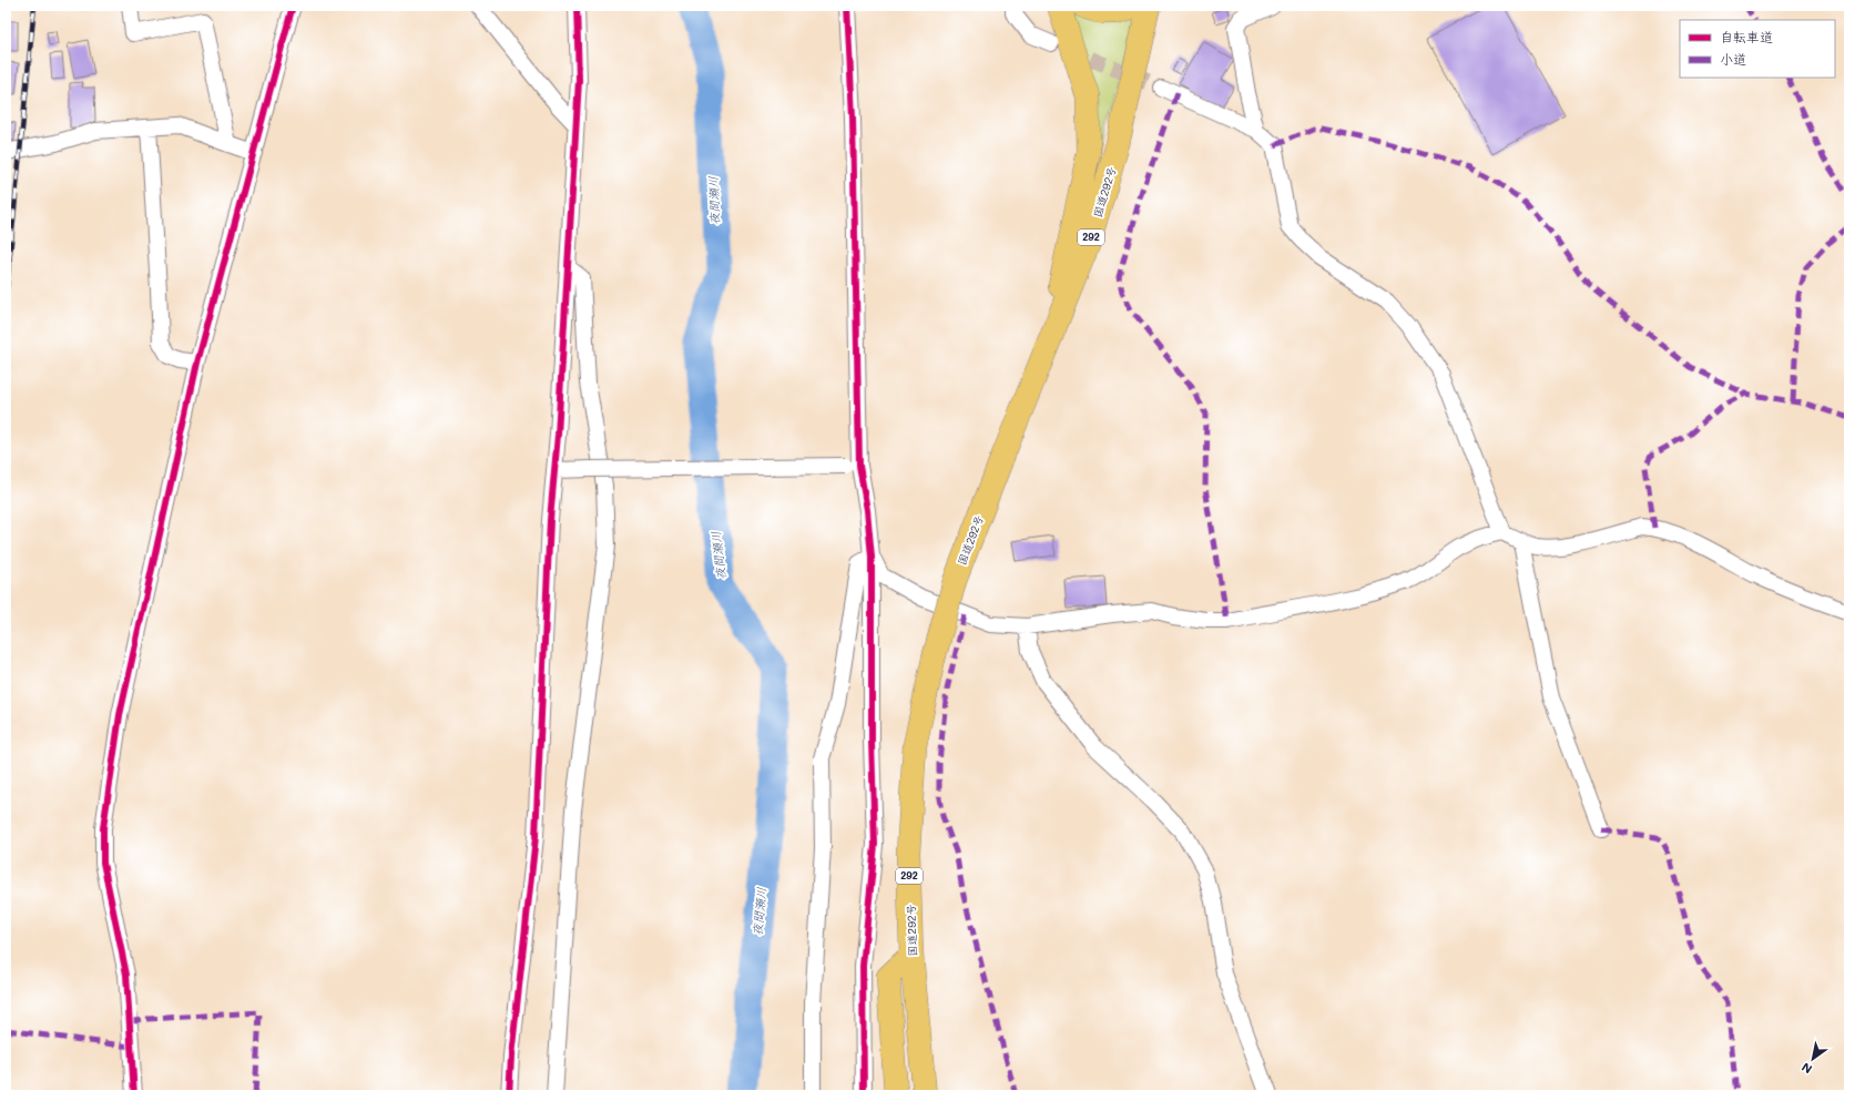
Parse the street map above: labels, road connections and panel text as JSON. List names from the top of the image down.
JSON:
{
  "streets": {
    "highway": ["国道292号", "292"]
  },
  "water": ["夜間瀬川"],
  "legend": ["自転車道", "小道"],
  "north": "bottom left"
}
